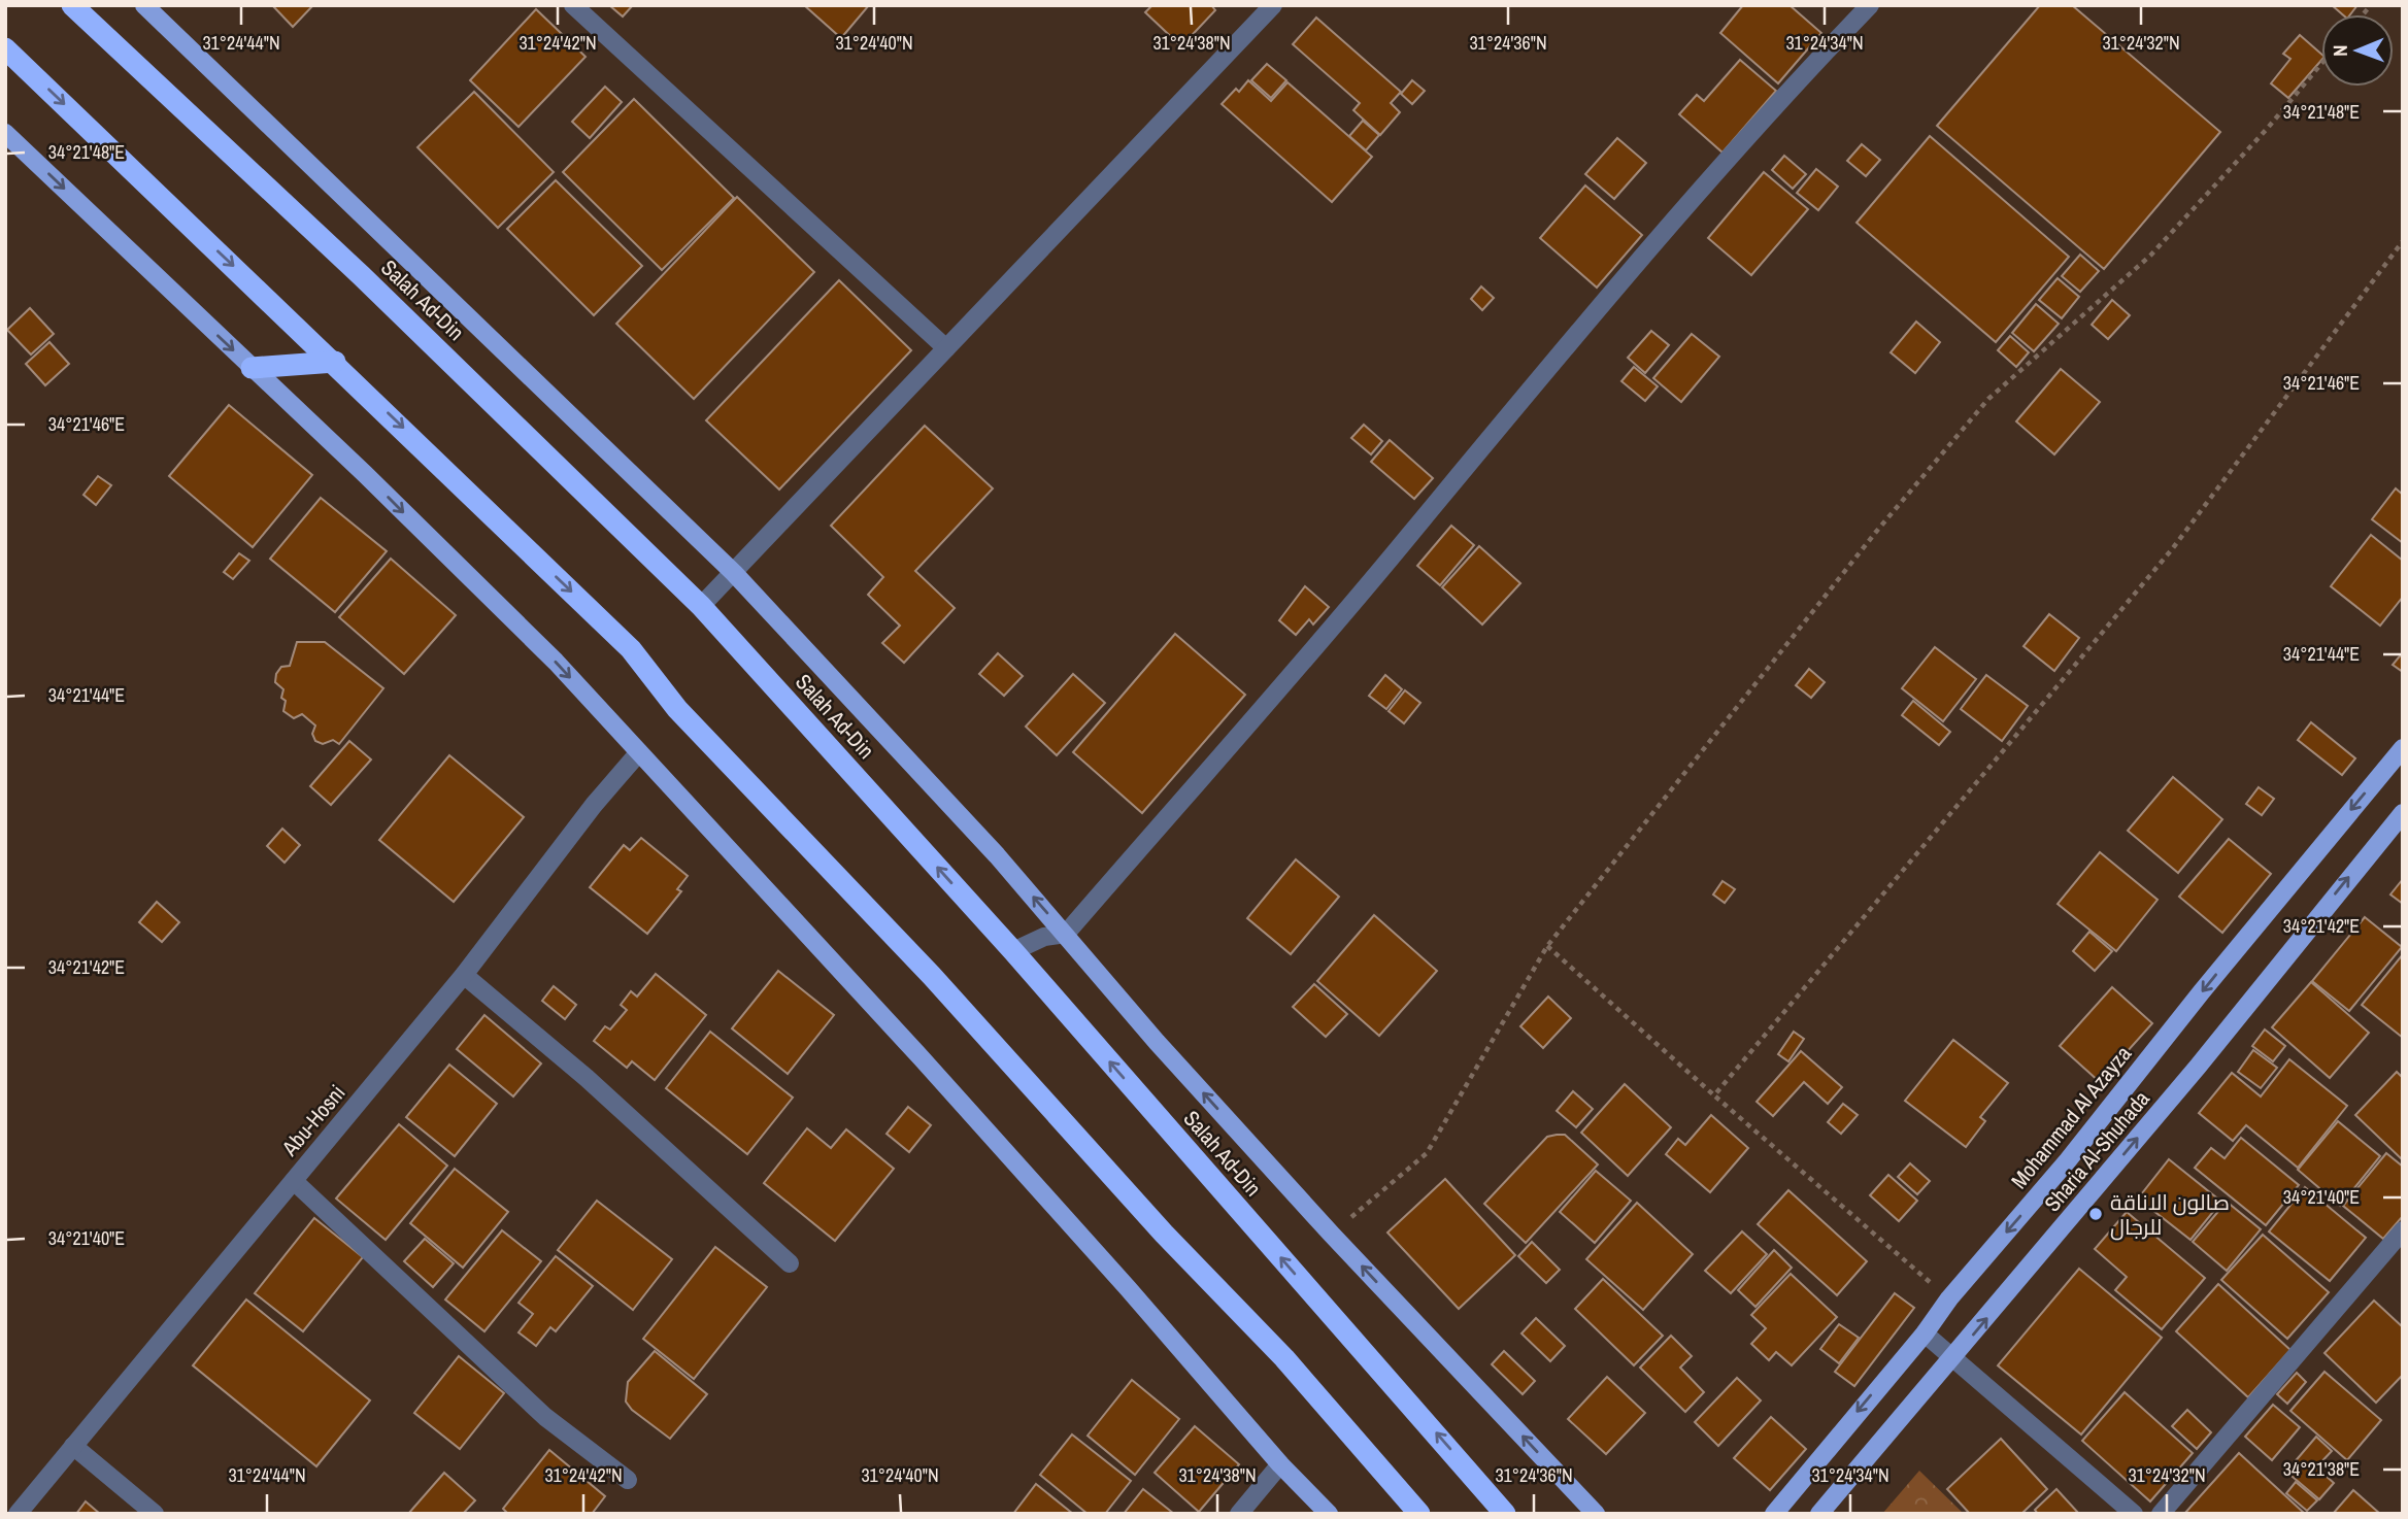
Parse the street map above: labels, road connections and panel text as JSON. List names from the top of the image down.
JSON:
{
  "streets": {
    "highway": ["Salah Ad-Din"],
    "main road": ["Mohammad Al Azayza", "Sharia Al-Shuhada"],
    "street": ["Abu-Hosni"]
  },
  "one_way": ["Mohammad Al Azayza", "Sharia Al-Shuhada"],
  "places": ["صالون الاناقة للرجال"],
  "north": "left",
  "coordinates": [
    "31°24'44\"N",
    "31°24'42\"N",
    "31°24'40\"N",
    "31°24'38\"N",
    "31°24'36\"N",
    "31°24'34\"N",
    "31°24'32\"N",
    "34°21'48\"E",
    "34°21'46\"E",
    "34°21'44\"E",
    "34°21'42\"E",
    "34°21'40\"E",
    "34°21'38\"E"
  ]
}
